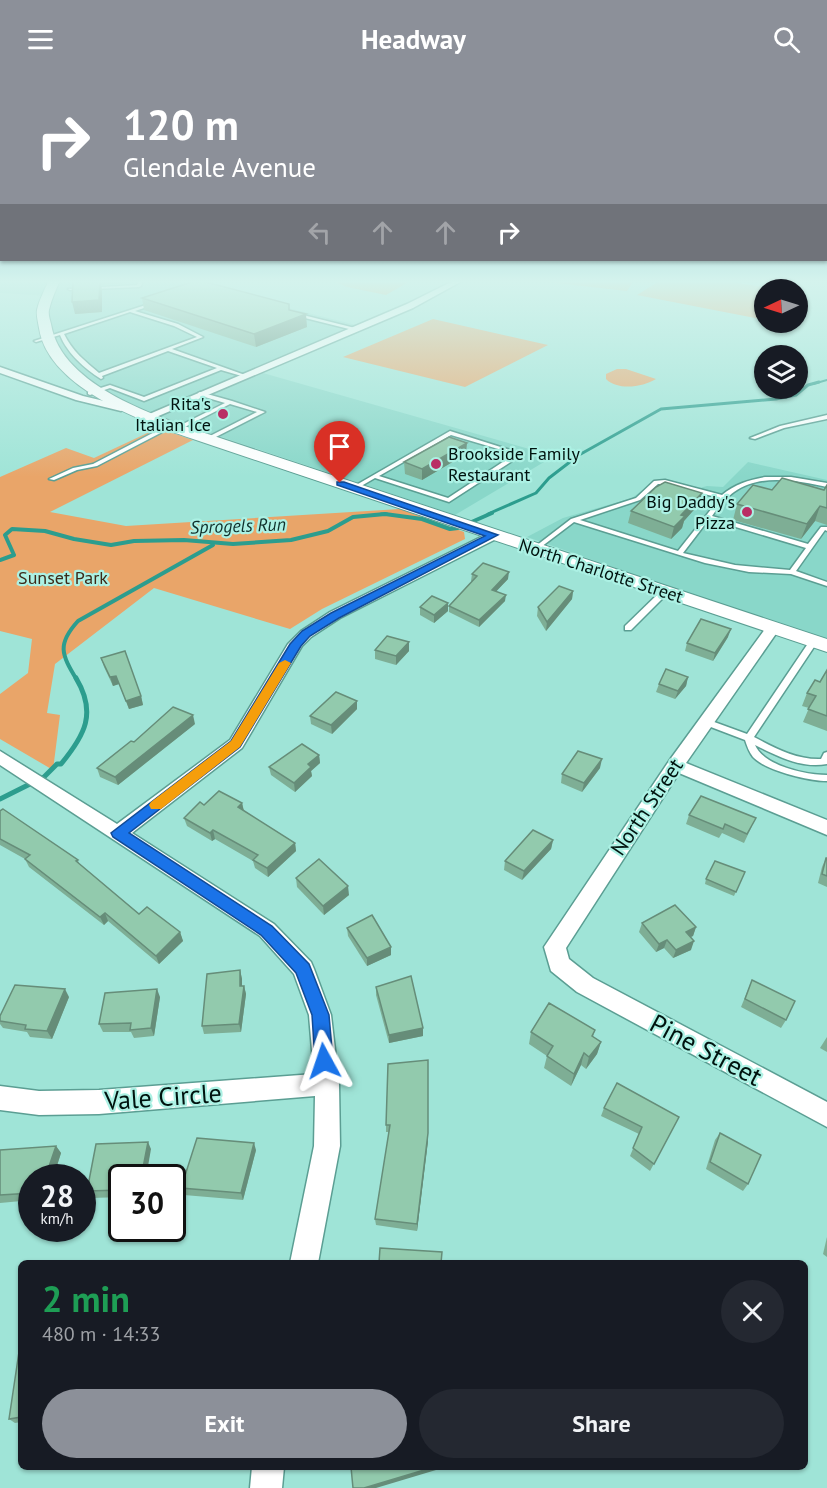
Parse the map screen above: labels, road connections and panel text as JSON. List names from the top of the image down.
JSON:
{
  "streets": {
    "main road": ["North Charlotte Street"],
    "street": ["North Street", "Pine Street", "Vale Circle"]
  },
  "crossings": [
    ["North Charlotte Street", "North Street"],
    ["North Street", "Pine Street"]
  ],
  "water": ["Sprogels Run"],
  "parks": ["Sunset Park"],
  "places": ["Rita's Italian Ice", "Brookside Family Restaurant", "Big Daddy's Pizza"],
  "north": "left",
  "page": {
    "header": "Headway",
    "turn": ["120 m", "Glendale Avenue"],
    "speed": "28 km/h",
    "limit": "30",
    "heading": ["2 min", "480 m · 14:33"],
    "buttons": ["Exit", "Share"]
  }
}
